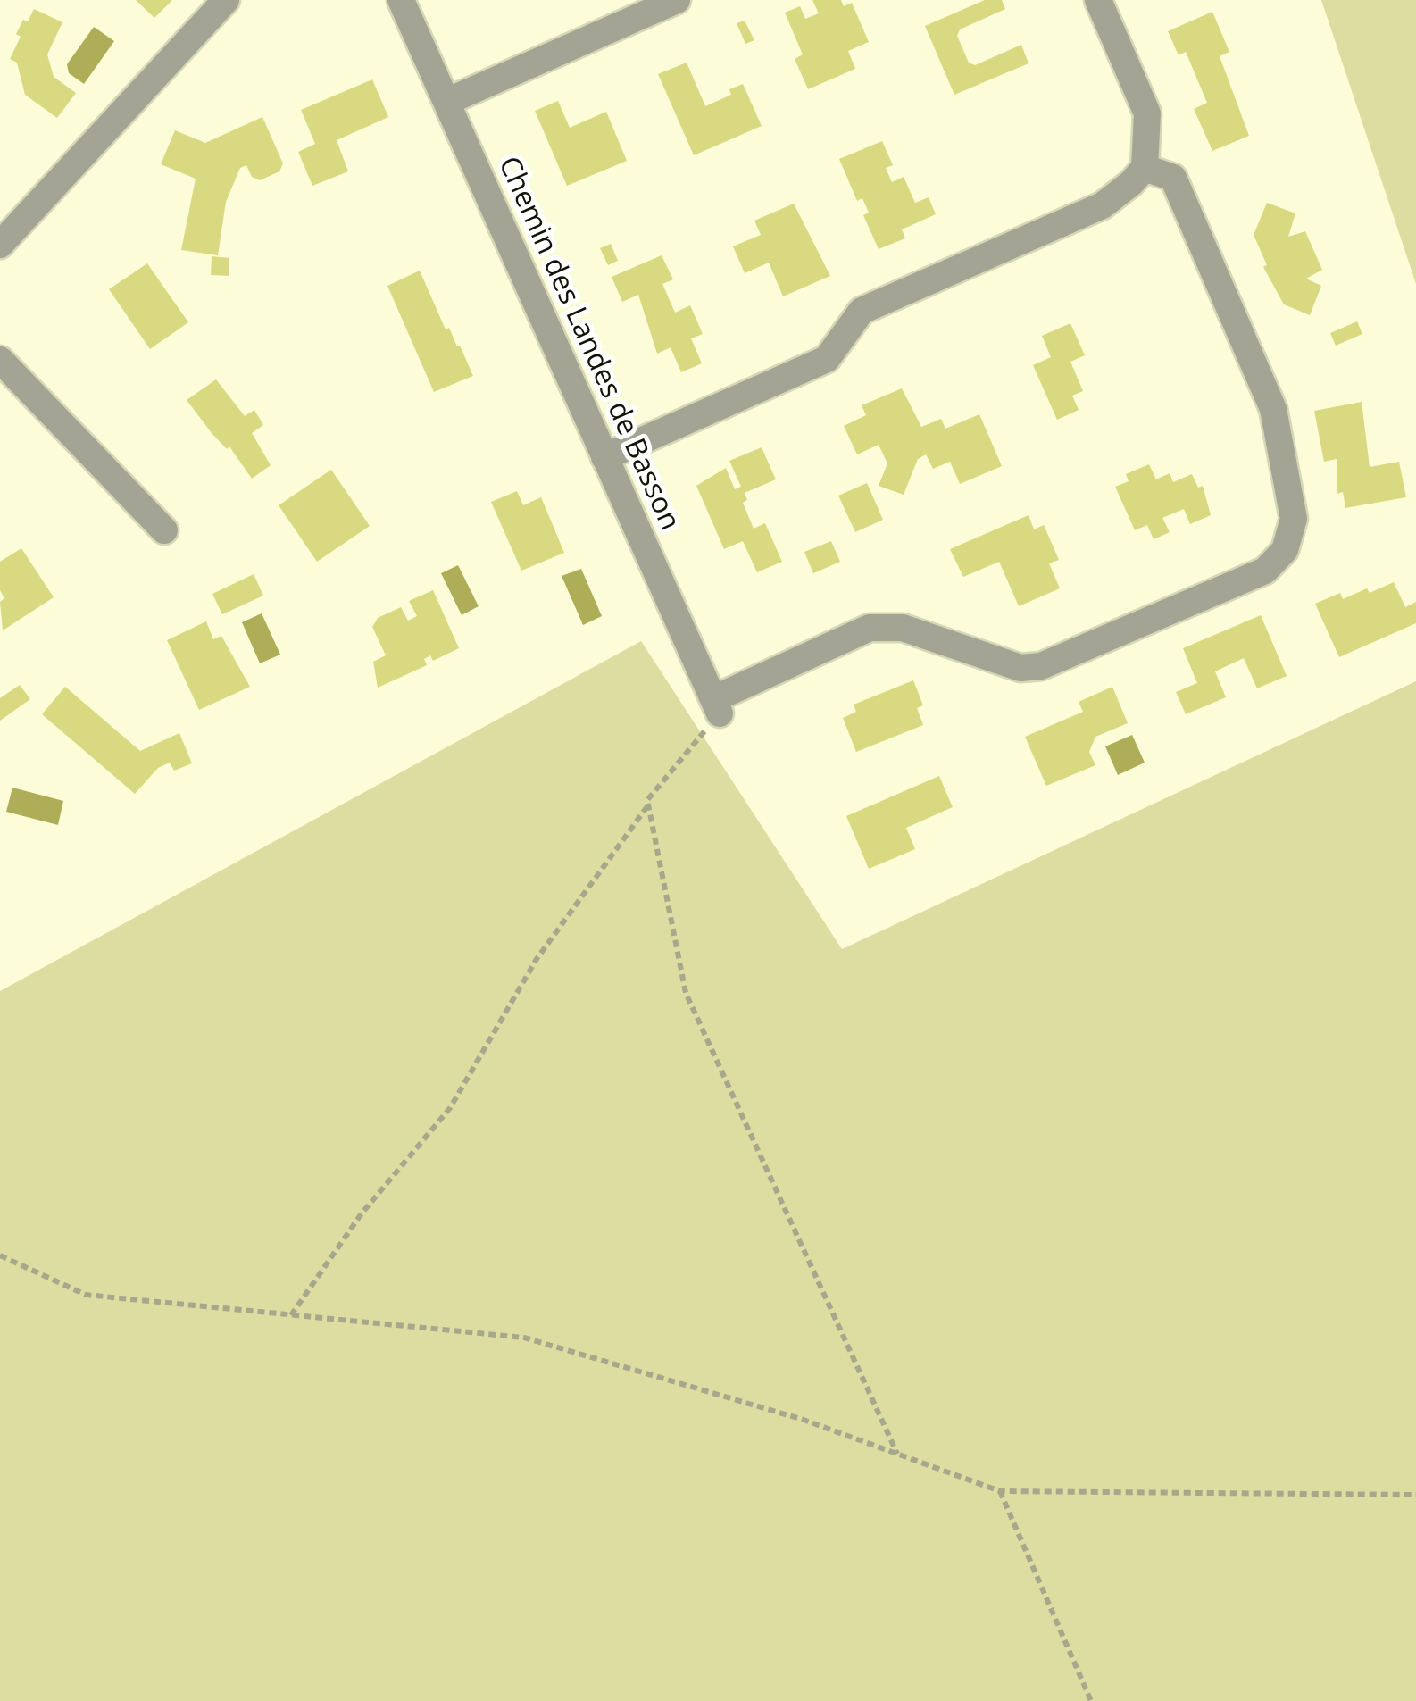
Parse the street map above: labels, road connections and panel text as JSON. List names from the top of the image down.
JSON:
{
  "streets": {
    "street": ["Chemin des Landes de Basson"]
  }
}
